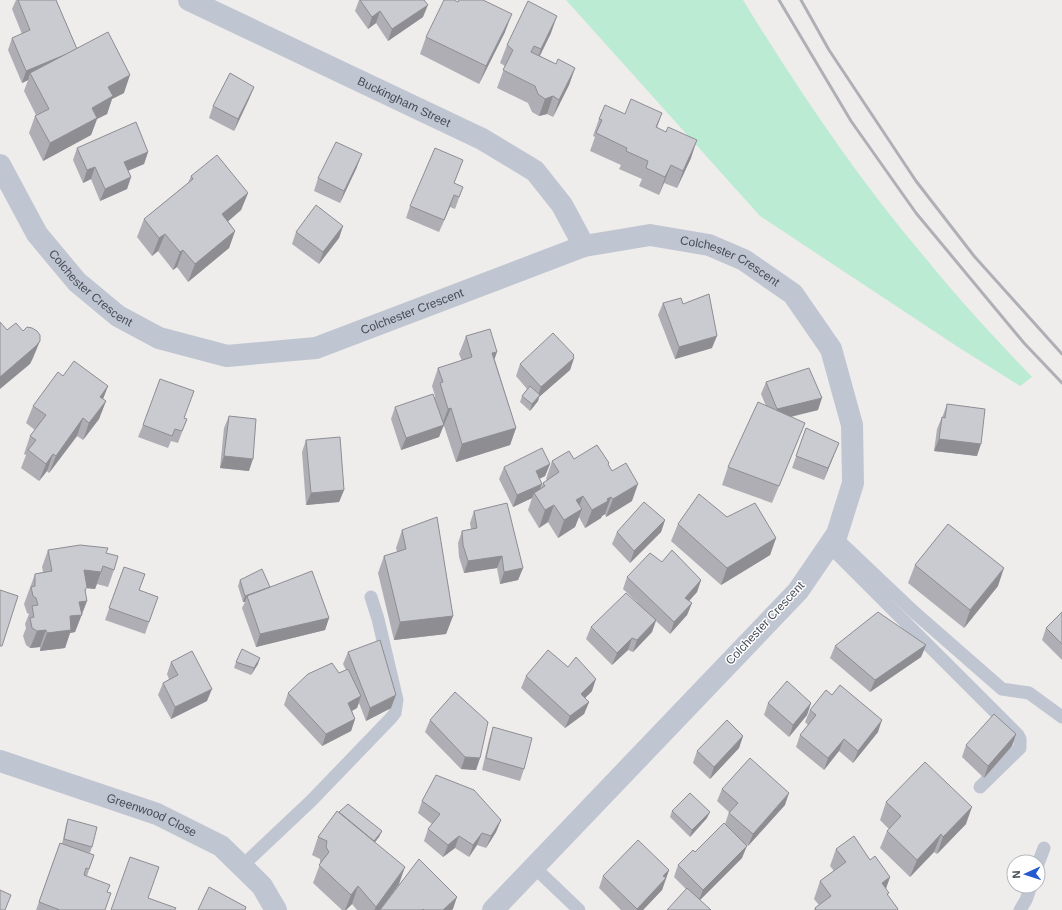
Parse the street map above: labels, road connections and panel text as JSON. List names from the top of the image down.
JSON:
{
  "streets": {
    "street": ["Buckingham Street", "Colchester Crescent", "Greenwood Close"]
  },
  "crossings": [
    ["Buckingham Street", "Colchester Crescent"]
  ],
  "north": "left"
}
